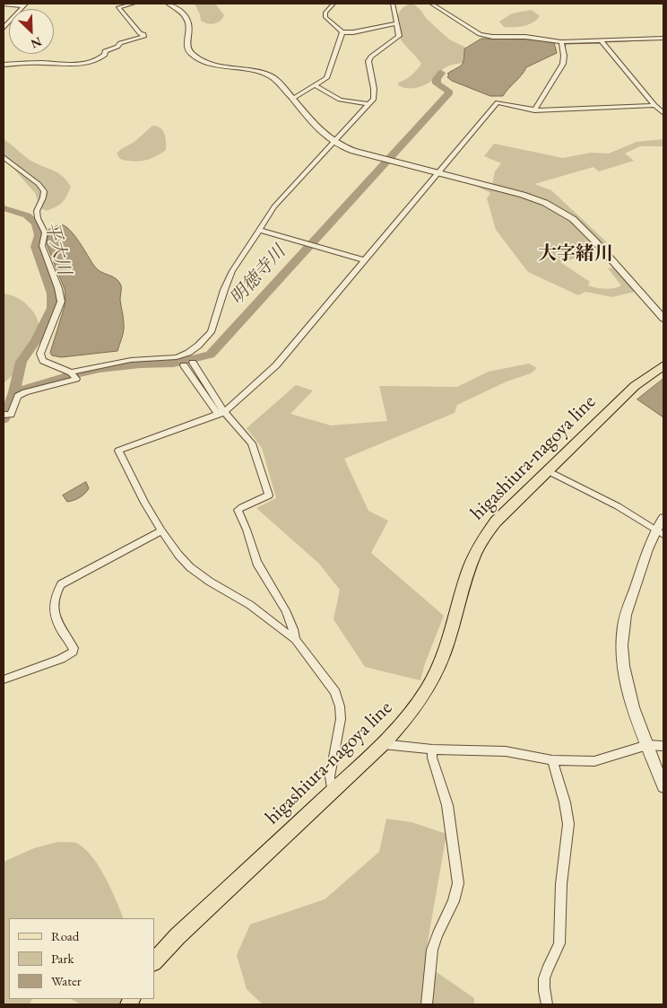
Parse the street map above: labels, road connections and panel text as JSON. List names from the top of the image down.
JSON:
{
  "streets": {
    "main road": ["higashiura-nagoya line"]
  },
  "districts": ["大字緒川"],
  "water": ["平大川", "明徳寺川"],
  "legend": ["Road", "Park", "Water"],
  "north": "bottom right"
}
